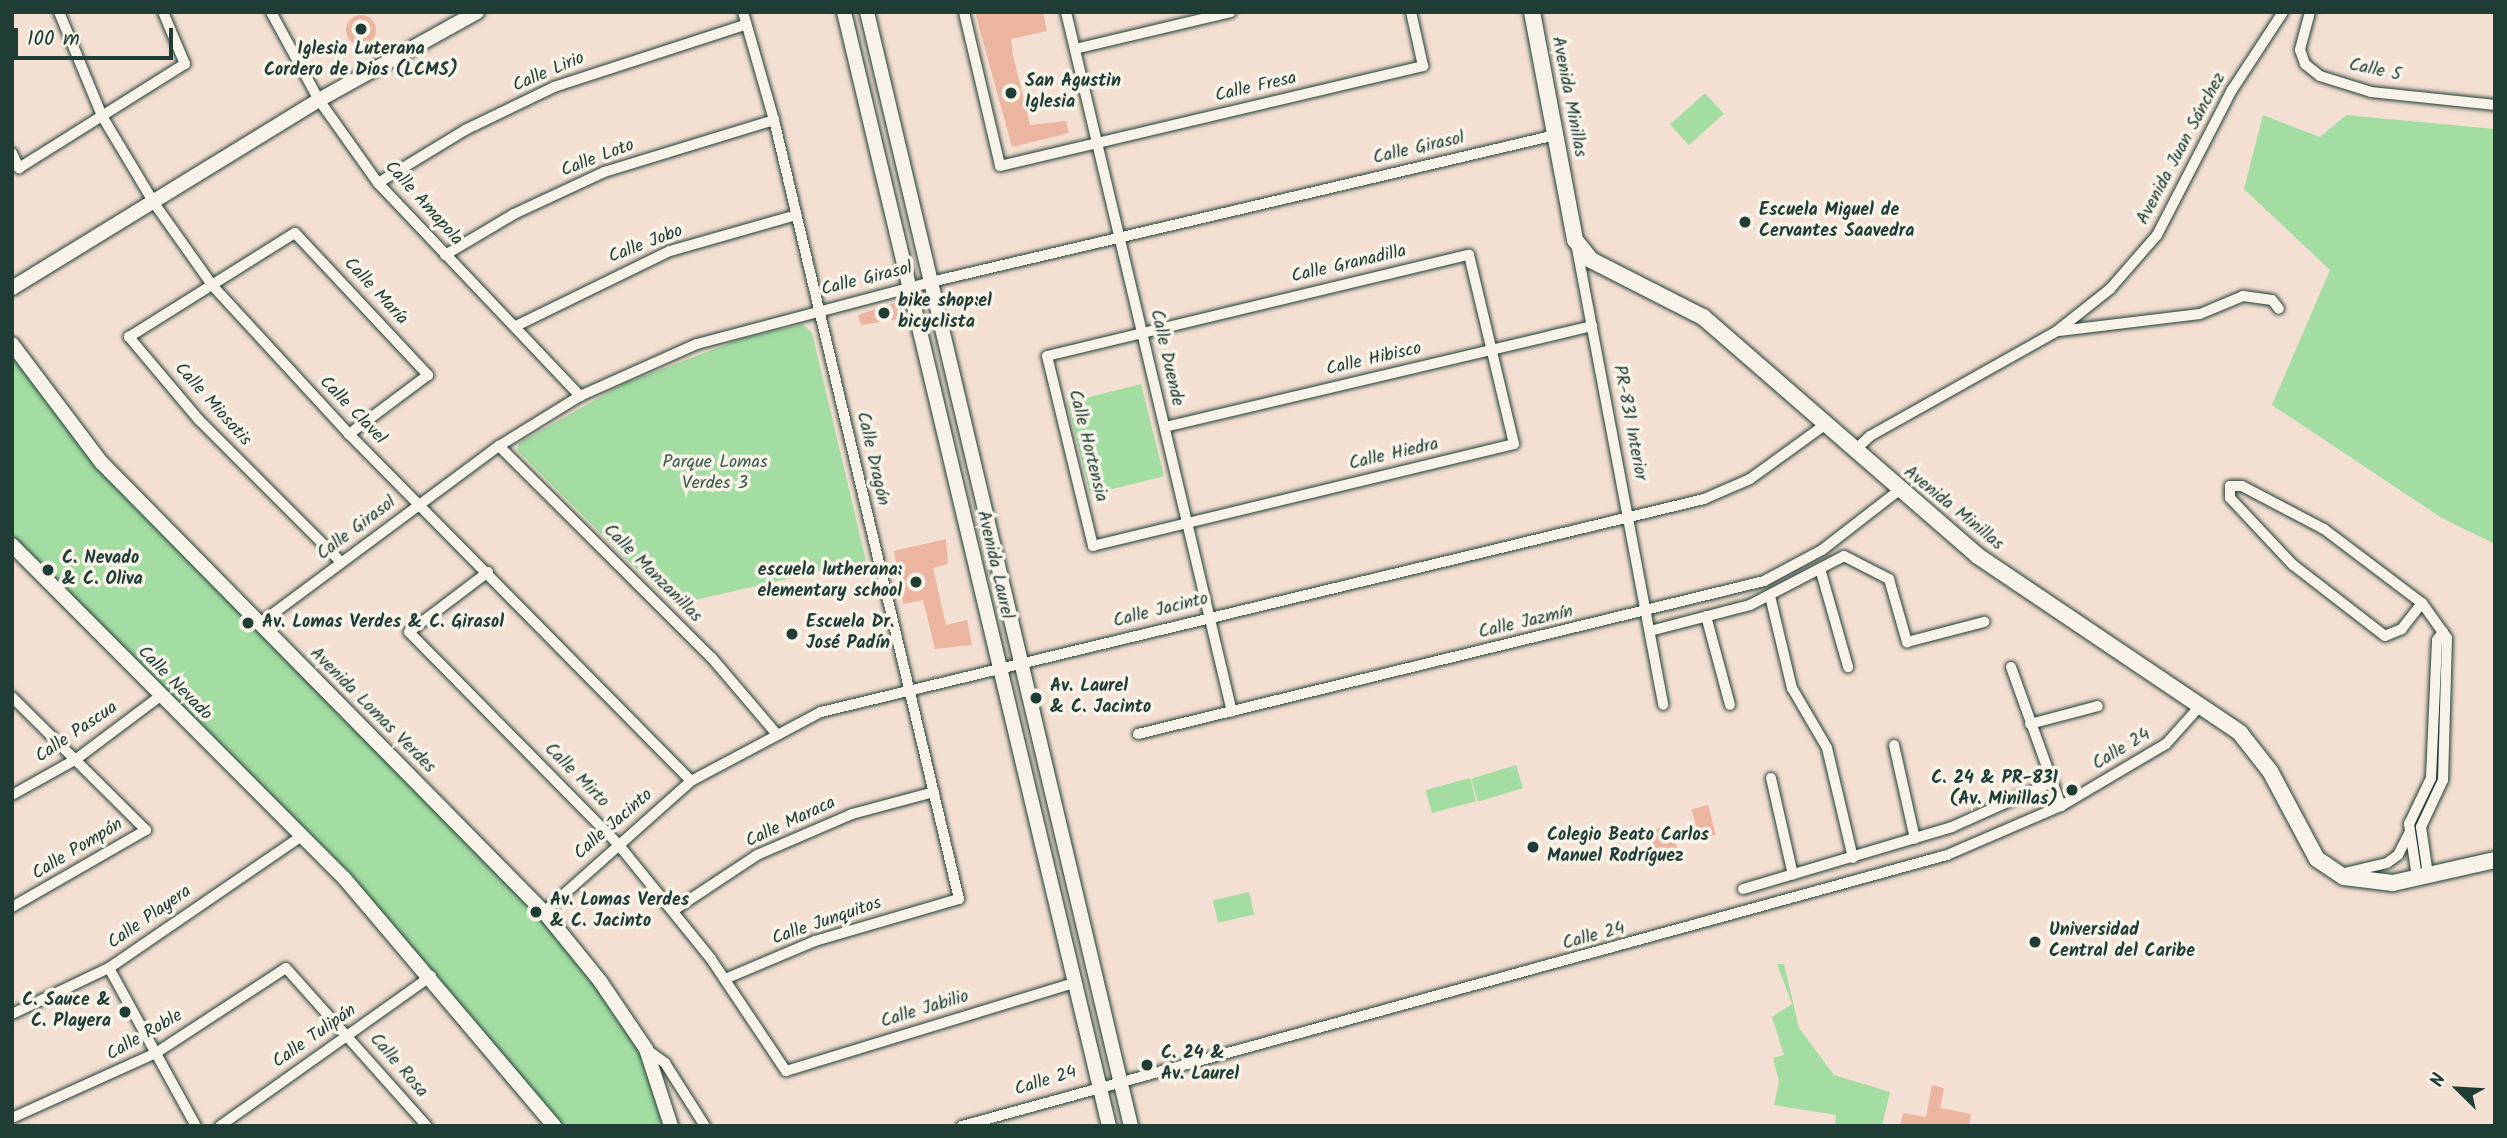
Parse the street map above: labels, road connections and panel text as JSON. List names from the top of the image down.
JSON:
{
  "streets": {
    "main road": ["Avenida Minillas"],
    "street": [
      "Calle 5",
      "Calle Lirio",
      "Calle Fresa",
      "Calle Girasol",
      "Avenida Juan Sánchez",
      "Calle Loto",
      "Calle Amapola",
      "Calle Jobo",
      "Calle Granadilla",
      "Calle María",
      "Calle Duende",
      "Calle Hibisco",
      "Calle Miosotis",
      "Calle Clavel",
      "PR-831 Interior",
      "Calle Hortensia",
      "Calle Hiedra",
      "Calle Dragón",
      "Avenida Laurel",
      "Calle Manzanillas",
      "Calle Jacinto",
      "Calle Jazmín",
      "Calle Nevado",
      "Avenida Lomas Verdes",
      "Calle Pascua",
      "Calle 24",
      "Calle Mirto",
      "Calle Maraca",
      "Calle Pompón",
      "Calle Playera",
      "Calle Junquitos",
      "Calle Jabilio",
      "Calle Roble",
      "Calle Tulipán",
      "Calle Rosa"
    ]
  },
  "crossings": [
    ["Calle Lirio", "Calle Amapola"],
    ["Calle Lirio", "Calle Dragón"],
    ["Calle Fresa", "Calle Duende"],
    ["Avenida Minillas", "Calle Girasol"],
    ["Avenida Minillas", "Avenida Juan Sánchez"],
    ["Avenida Minillas", "PR-831 Interior"],
    ["Avenida Minillas", "Calle Jacinto"],
    ["Avenida Minillas", "Calle Jazmín"],
    ["Avenida Minillas", "Calle 24"],
    ["Calle Girasol", "Calle Amapola"],
    ["Calle Girasol", "Calle Duende"],
    ["Calle Girasol", "Calle Miosotis"],
    ["Calle Girasol", "Calle Clavel"],
    ["Calle Girasol", "Calle Dragón"],
    ["Calle Girasol", "Avenida Laurel"],
    ["Calle Girasol", "Calle Manzanillas"],
    ["Calle Girasol", "Avenida Lomas Verdes"],
    ["Calle Loto", "Calle Amapola"],
    ["Calle Loto", "Calle Dragón"],
    ["Calle Amapola", "Calle Jobo"],
    ["Calle Jobo", "Calle Dragón"],
    ["Calle Granadilla", "Calle Duende"],
    ["Calle Granadilla", "Calle Hibisco"],
    ["Calle Granadilla", "Calle Hortensia"],
    ["Calle Granadilla", "Calle Hiedra"],
    ["Calle María", "Calle Miosotis"],
    ["Calle María", "Calle Clavel"],
    ["Calle Duende", "Calle Hibisco"],
    ["Calle Duende", "Calle Hortensia"],
    ["Calle Duende", "Calle Hiedra"],
    ["Calle Duende", "Calle Jacinto"],
    ["Calle Duende", "Calle Jazmín"],
    ["Calle Hibisco", "PR-831 Interior"],
    ["Calle Hibisco", "Calle Hiedra"],
    ["Calle Miosotis", "Calle Clavel"],
    ["Calle Clavel", "Calle Jacinto"],
    ["Calle Clavel", "Calle Mirto"],
    ["PR-831 Interior", "Calle Jacinto"],
    ["PR-831 Interior", "Calle Jazmín"],
    ["Calle Hortensia", "Calle Hiedra"],
    ["Calle Dragón", "Calle Jacinto"],
    ["Calle Dragón", "Calle Maraca"],
    ["Calle Dragón", "Calle Junquitos"],
    ["Avenida Laurel", "Calle Jacinto"],
    ["Avenida Laurel", "Calle 24"],
    ["Avenida Laurel", "Calle Jabilio"],
    ["Calle Manzanillas", "Calle Jacinto"],
    ["Calle Jacinto", "Avenida Lomas Verdes"],
    ["Calle Jacinto", "Calle Mirto"],
    ["Calle Nevado", "Calle Pascua"],
    ["Calle Nevado", "Calle Playera"],
    ["Calle Nevado", "Calle Tulipán"],
    ["Calle Pascua", "Calle Pompón"],
    ["Calle Mirto", "Calle Maraca"],
    ["Calle Mirto", "Calle Junquitos"],
    ["Calle Mirto", "Calle Jabilio"],
    ["Calle Roble", "Calle Rosa"],
    ["Calle Tulipán", "Calle Rosa"]
  ],
  "parks": ["Parque Lomas Verdes 3"],
  "places": [
    "Iglesia Luterana Cordero de Dios (LCMS)",
    "San Agustin Iglesia",
    "Escuela Miguel de Cervantes Saavedra",
    "bike shop:el bicyclista",
    "C. Nevado & C. Oliva",
    "escuela lutherana: elementary school",
    "Av. Lomas Verdes & C. Girasol",
    "Escuela Dr. José Padín",
    "Av. Laurel & C. Jacinto",
    "C. 24 & PR-831 (Av. Minillas)",
    "Colegio Beato Carlos Manuel Rodríguez",
    "Av. Lomas Verdes & C. Jacinto",
    "Universidad Central del Caribe",
    "C. Sauce & C. Playera",
    "C. 24 & Av. Laurel"
  ],
  "scale_bar": "100 m",
  "north": "top left"
}
